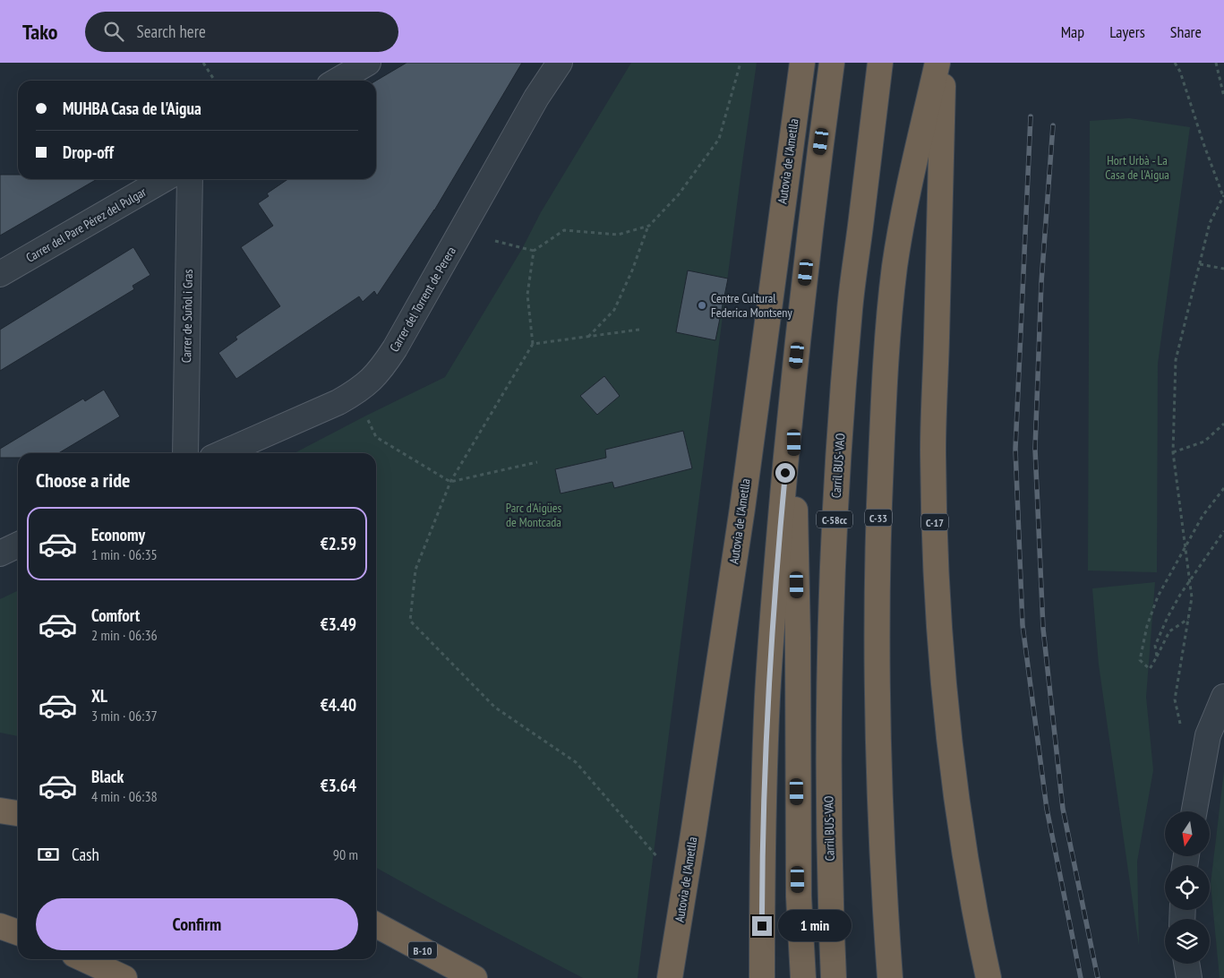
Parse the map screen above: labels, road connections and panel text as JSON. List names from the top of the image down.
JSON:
{
  "streets": {
    "highway": [
      "Autovia de l'Ametlla",
      "Carril BUS-VAO",
      "C-33",
      "C-58cc",
      "C-17",
      "B-10"
    ],
    "street": ["Carrer del Pare Pérez del Pulgar", "Carrer del Torrent de Perera", "Carrer de Suñol i Gras"]
  },
  "parks": ["Hort Urbà - La Casa de l'Aigua", "Parc d'Aigües de Montcada"],
  "places": ["Centre Cultural Federica Montseny"],
  "north": "bottom",
  "page": {
    "header": "Tako",
    "search": "Search here",
    "nav": ["Map", "Layers", "Share"],
    "banner": ["MUHBA Casa de l'Aigua", "Drop-off"],
    "heading": "Choose a ride",
    "list": [
      {
        "name": "Economy",
        "note": "1 min · 06:35",
        "value": "€2.59"
      },
      {
        "name": "Comfort",
        "note": "2 min · 06:36",
        "value": "€3.49"
      },
      {
        "name": "XL",
        "note": "3 min · 06:37",
        "value": "€4.40"
      },
      {
        "name": "Black",
        "note": "4 min · 06:38",
        "value": "€3.64"
      }
    ],
    "pay": ["Cash", "90 m"],
    "buttons": "Confirm",
    "bubble": "1 min"
  }
}
